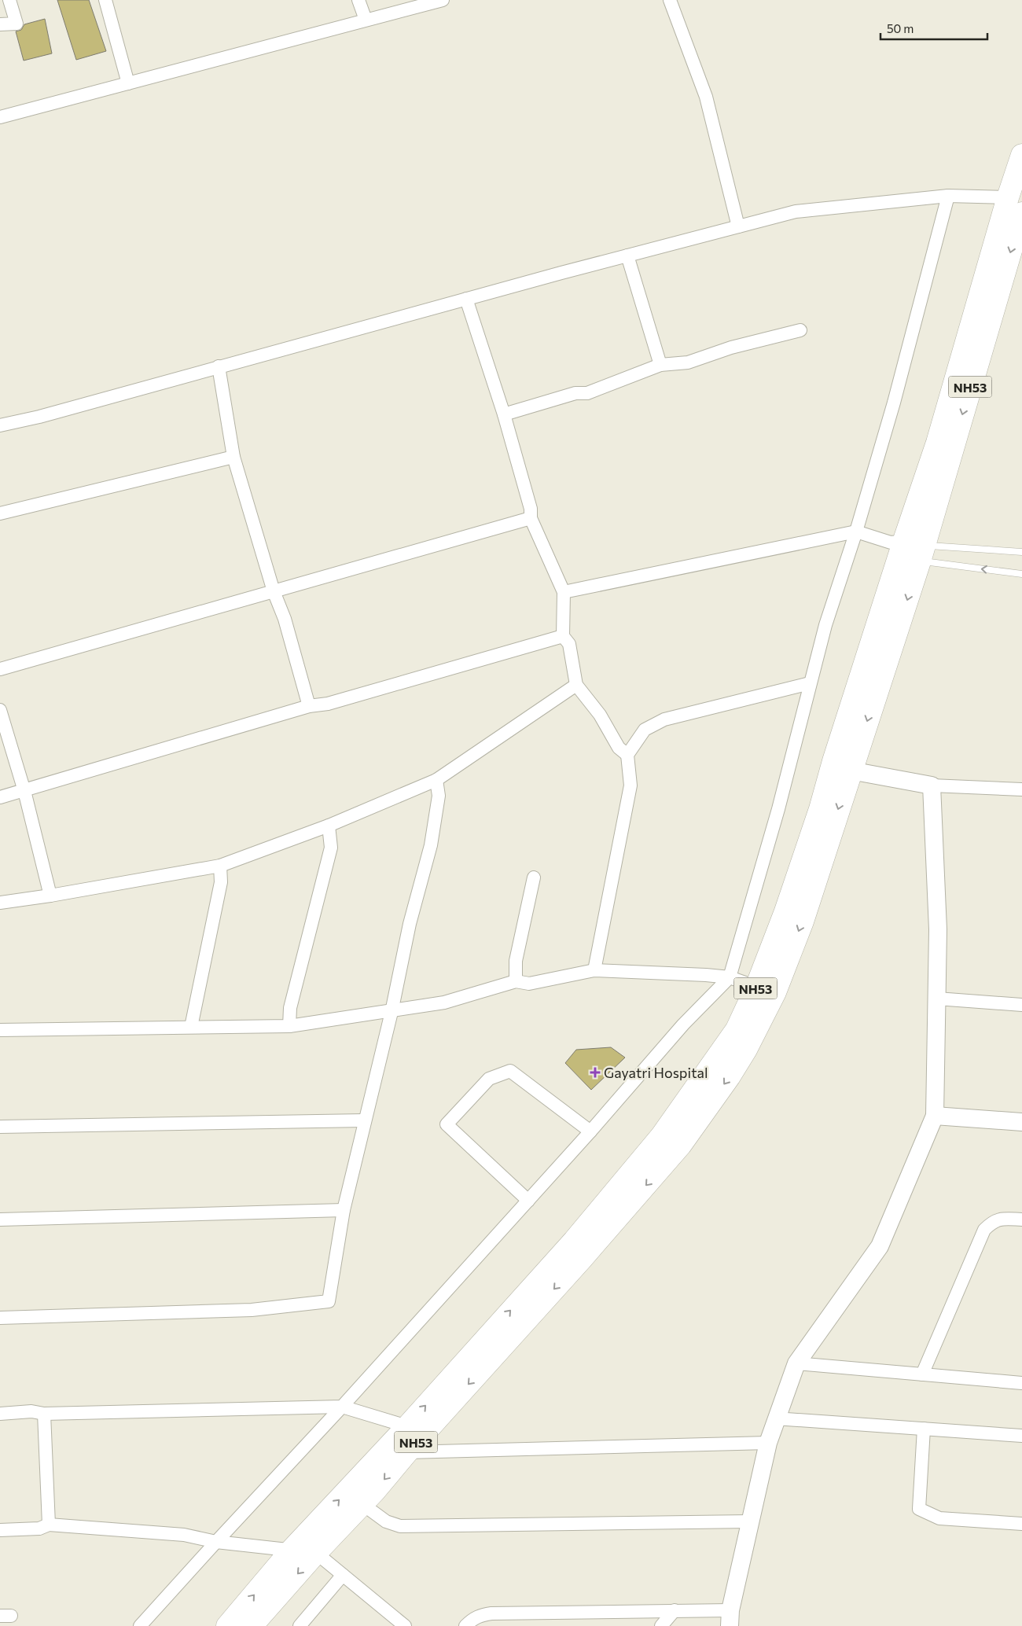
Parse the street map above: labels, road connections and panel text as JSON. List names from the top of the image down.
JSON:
{
  "streets": {
    "highway": ["NH53"]
  },
  "places": {
    "health": ["Gayatri Hospital"]
  },
  "scale_bar": "50 m"
}
